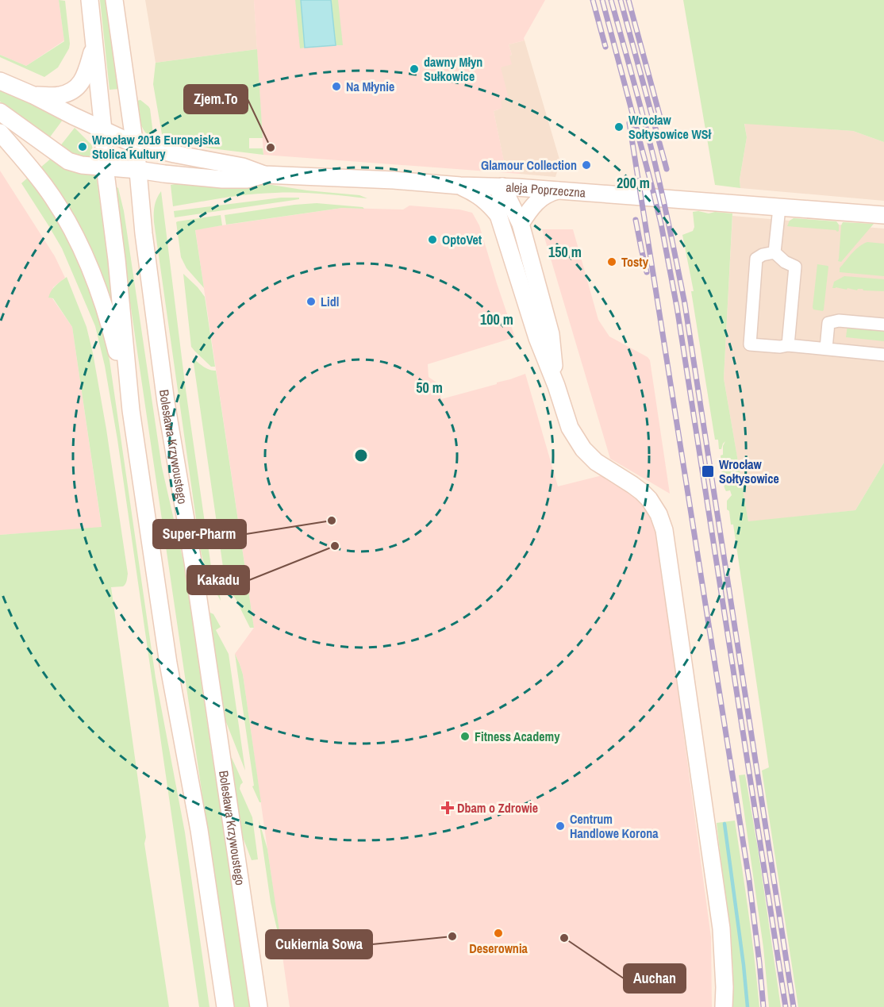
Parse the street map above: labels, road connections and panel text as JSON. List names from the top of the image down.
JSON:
{
  "streets": {
    "main road": ["aleja Poprzeczna", "Bolesława Krzywoustego"]
  },
  "crossings": [
    ["aleja Poprzeczna", "Bolesława Krzywoustego"]
  ],
  "places": {
    "other": [
      "dawny Młyn Sułkowice",
      "Na Młynie",
      "Wrocław Sołtysowice WSł",
      "Wrocław 2016 Europejska Stolica Kultury",
      "Zjem.To",
      "Glamour Collection",
      "OptoVet",
      "Tosty",
      "Lidl",
      "Super-Pharm",
      "Kakadu",
      "Fitness Academy",
      "Centrum Handlowe Korona",
      "Deserownia",
      "Cukiernia Sowa",
      "Auchan"
    ],
    "transit": ["Wrocław Sołtysowice"],
    "health": ["Dbam o Zdrowie"]
  },
  "rings": [
    "200 m",
    "150 m",
    "100 m",
    "50 m"
  ]
}
